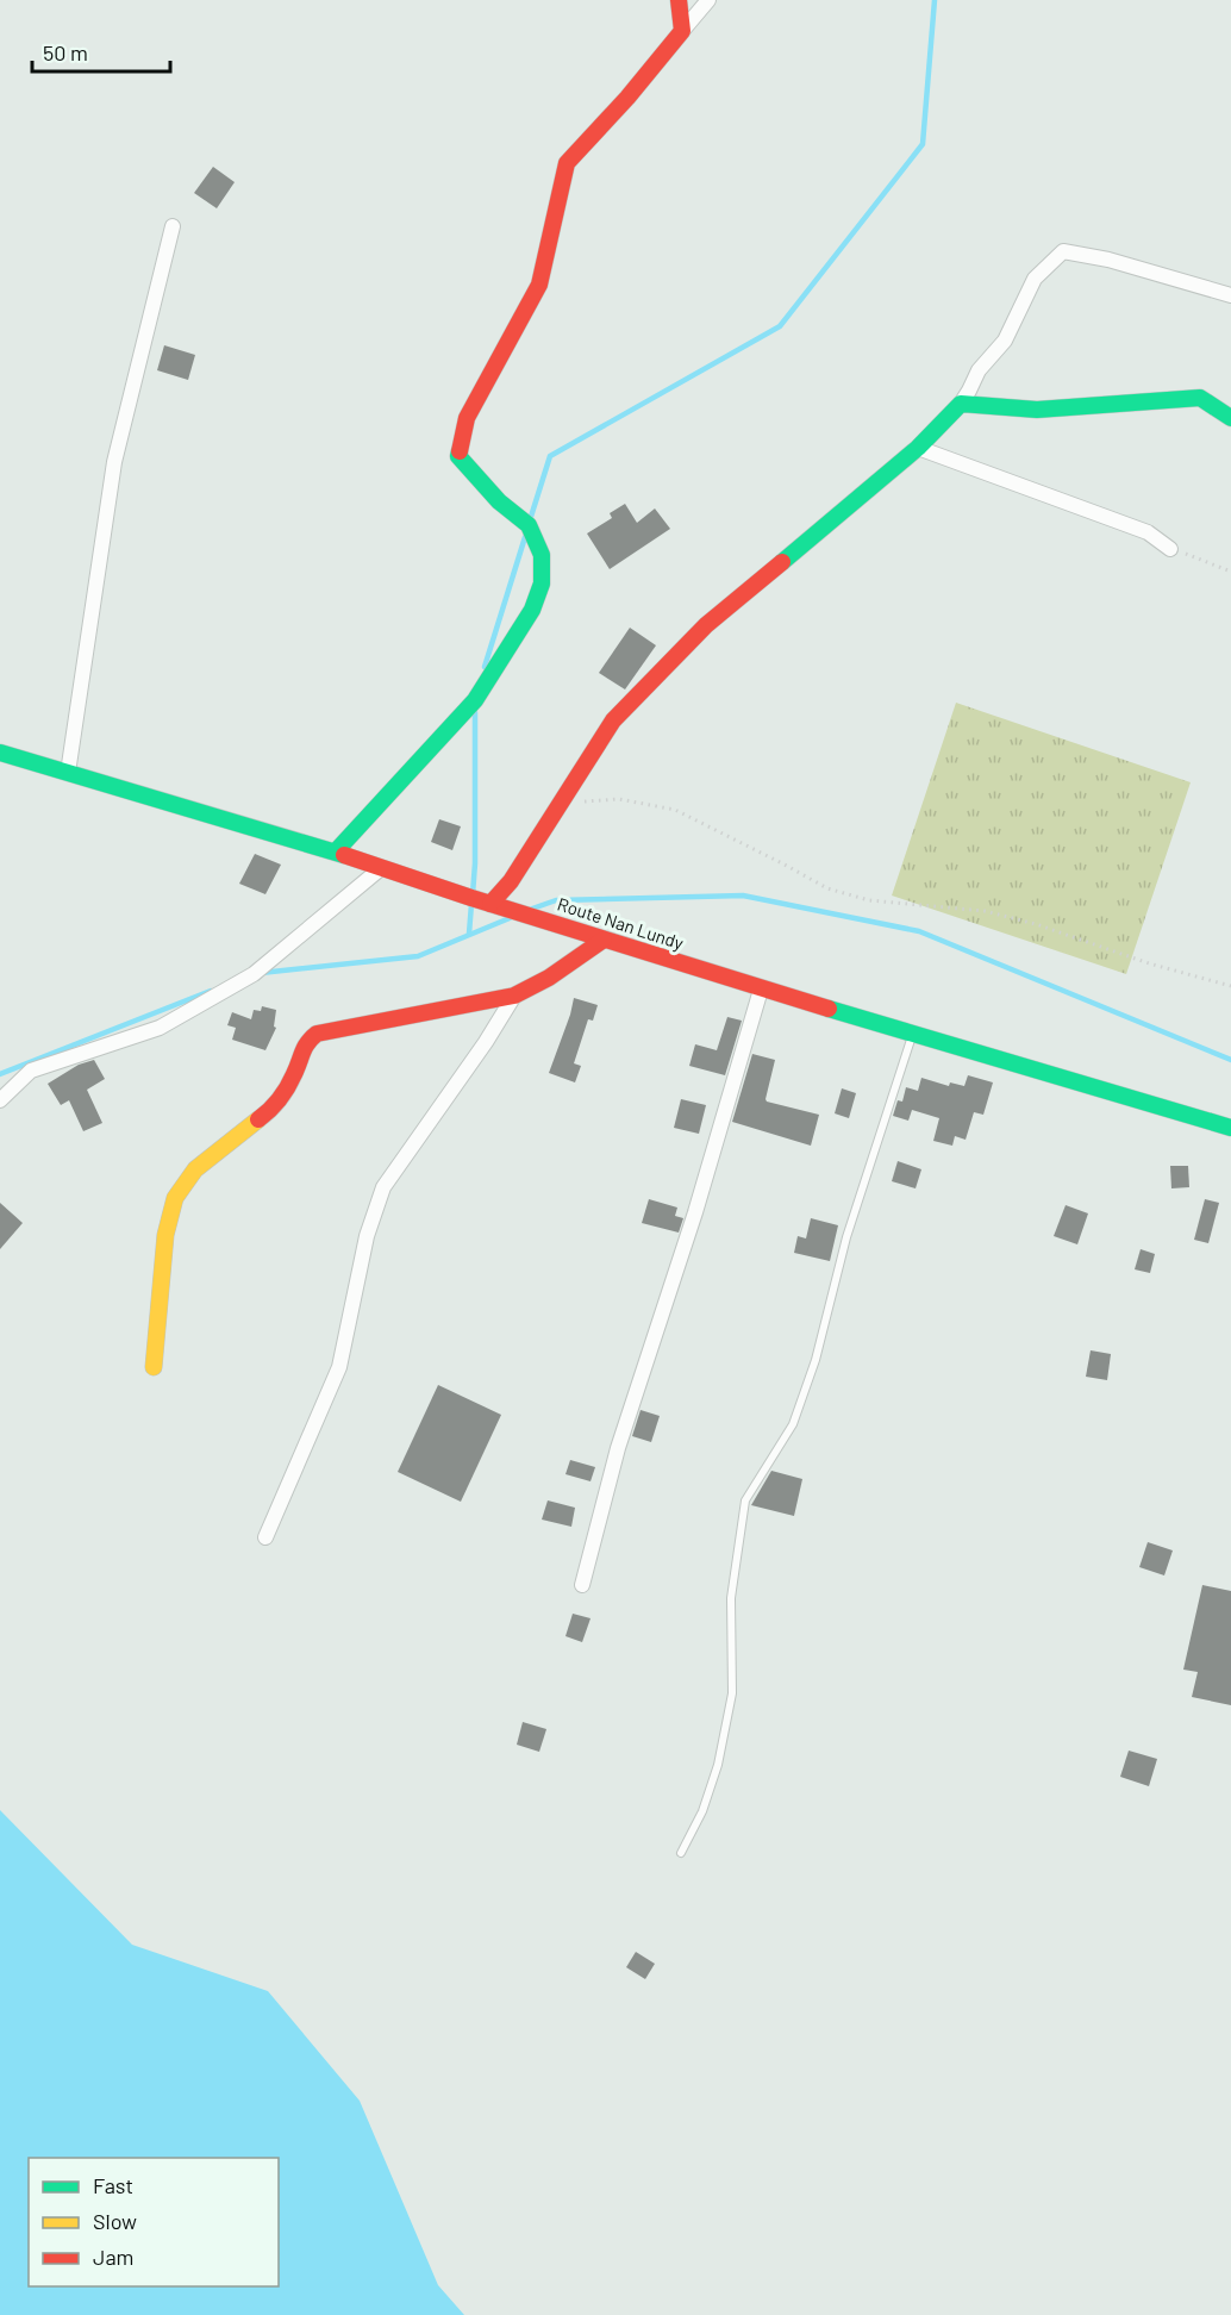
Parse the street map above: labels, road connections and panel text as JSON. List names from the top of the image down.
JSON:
{
  "streets": {
    "street": ["Route Nan Lundy"]
  },
  "legend": ["Fast", "Slow", "Jam"],
  "scale_bar": "50 m"
}
